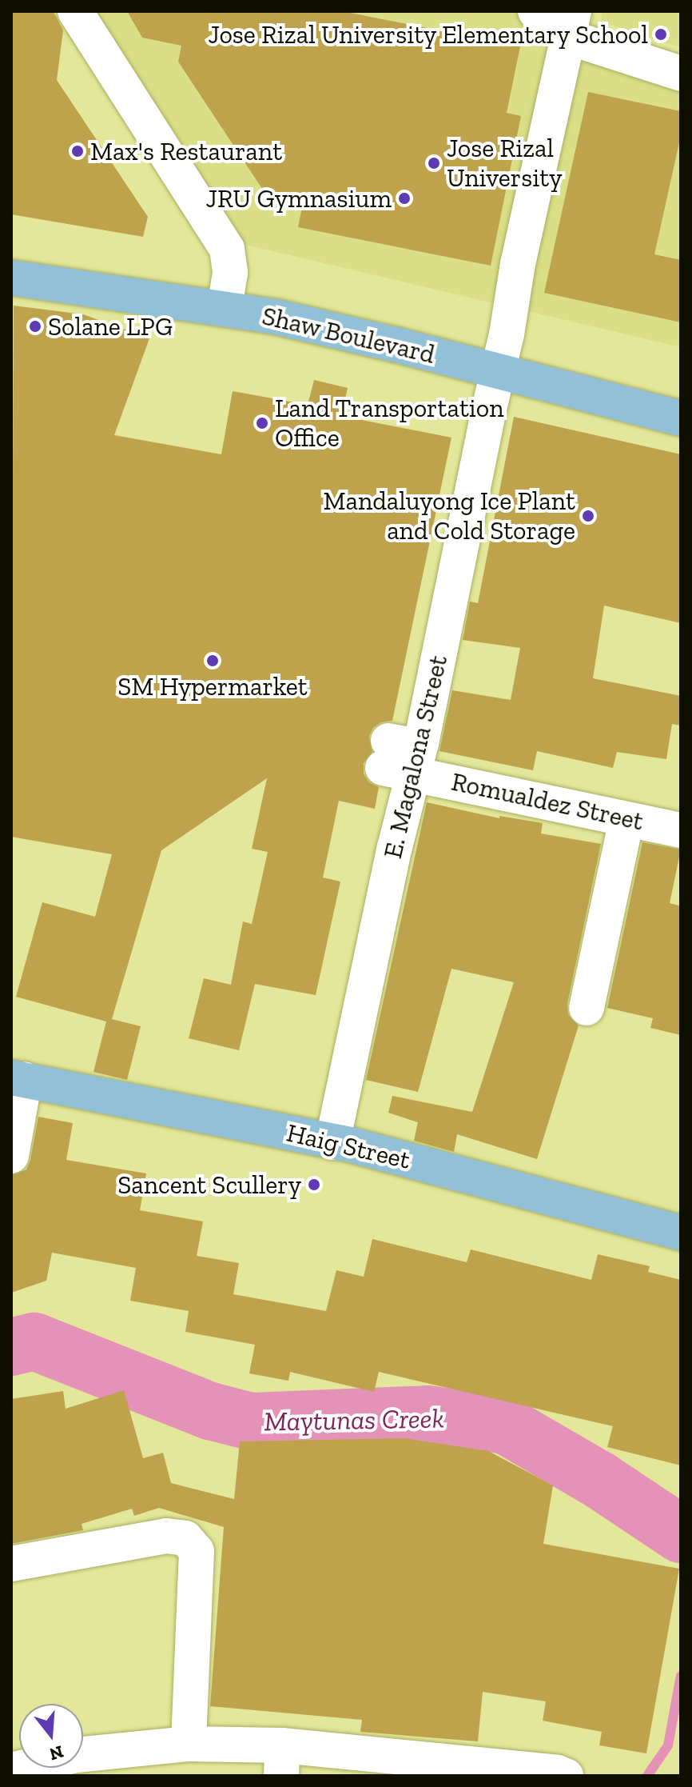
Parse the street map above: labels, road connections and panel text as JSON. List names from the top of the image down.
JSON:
{
  "streets": {
    "main road": ["Shaw Boulevard", "Haig Street"],
    "street": ["E. Magalona Street", "Romualdez Street"]
  },
  "crossings": [
    ["Shaw Boulevard", "E. Magalona Street"],
    ["E. Magalona Street", "Romualdez Street"],
    ["E. Magalona Street", "Haig Street"]
  ],
  "water": ["Maytunas Creek"],
  "places": [
    "Jose Rizal University Elementary School",
    "Max's Restaurant",
    "Jose Rizal University",
    "JRU Gymnasium",
    "Solane LPG",
    "Land Transportation Office",
    "Mandaluyong Ice Plant and Cold Storage",
    "SM Hypermarket",
    "Sancent Scullery"
  ],
  "north": "bottom"
}
